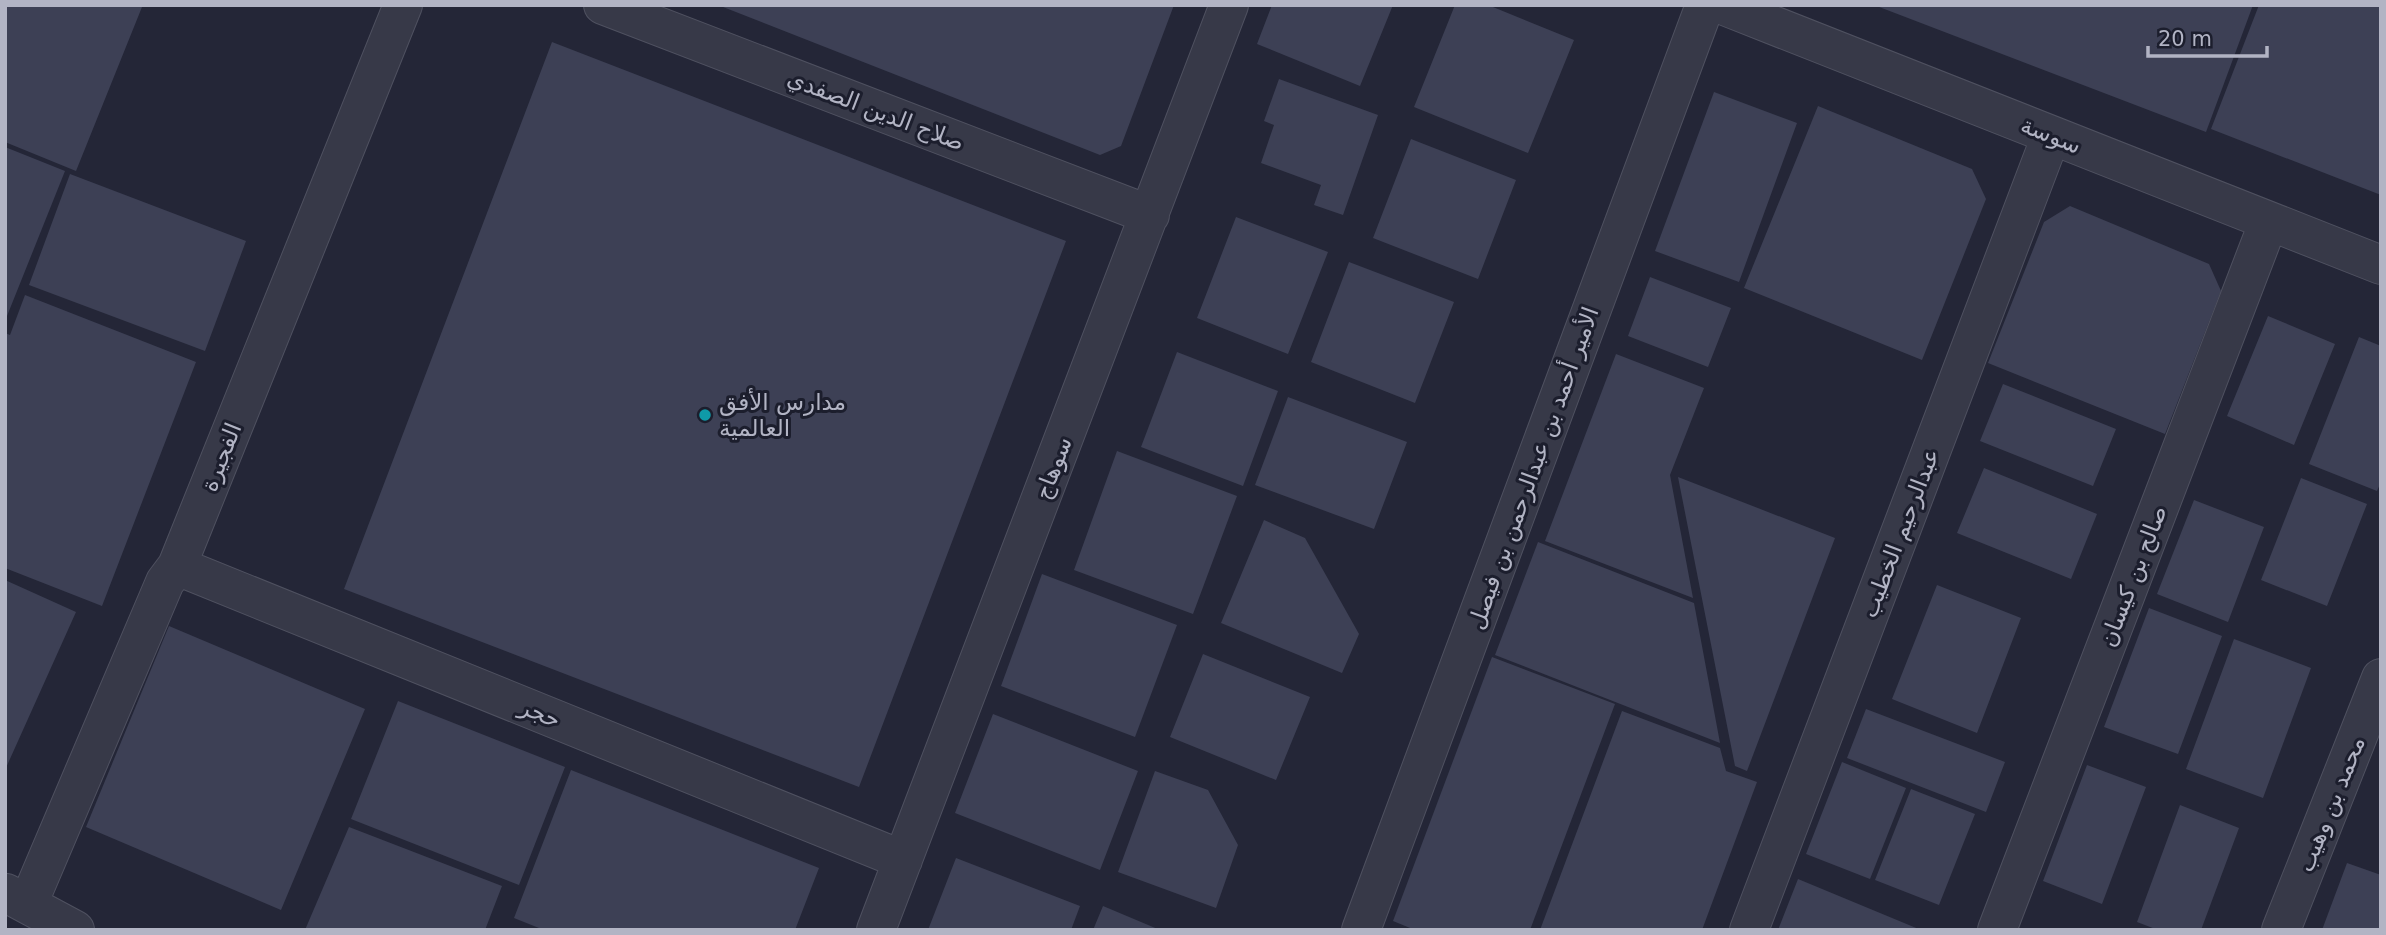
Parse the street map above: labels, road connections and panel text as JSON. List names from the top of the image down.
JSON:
{
  "streets": {
    "street": [
      "صلاح الدين الصفدي",
      "سوسة",
      "الفجيرة",
      "سوهاج",
      "الأمير أحمد بن عبدالرحمن بن فيصل",
      "عبدالرحيم الخطيب",
      "صالح بن كيسان",
      "حجر",
      "محمد بن وهيب"
    ]
  },
  "crossings": [
    ["صلاح الدين الصفدي", "سوهاج"],
    ["سوسة", "عبدالرحيم الخطيب"],
    ["سوسة", "صالح بن كيسان"],
    ["الفجيرة", "حجر"],
    ["سوهاج", "حجر"]
  ],
  "places": ["مدارس الأفق العالمية"],
  "scale_bar": "20 m"
}
